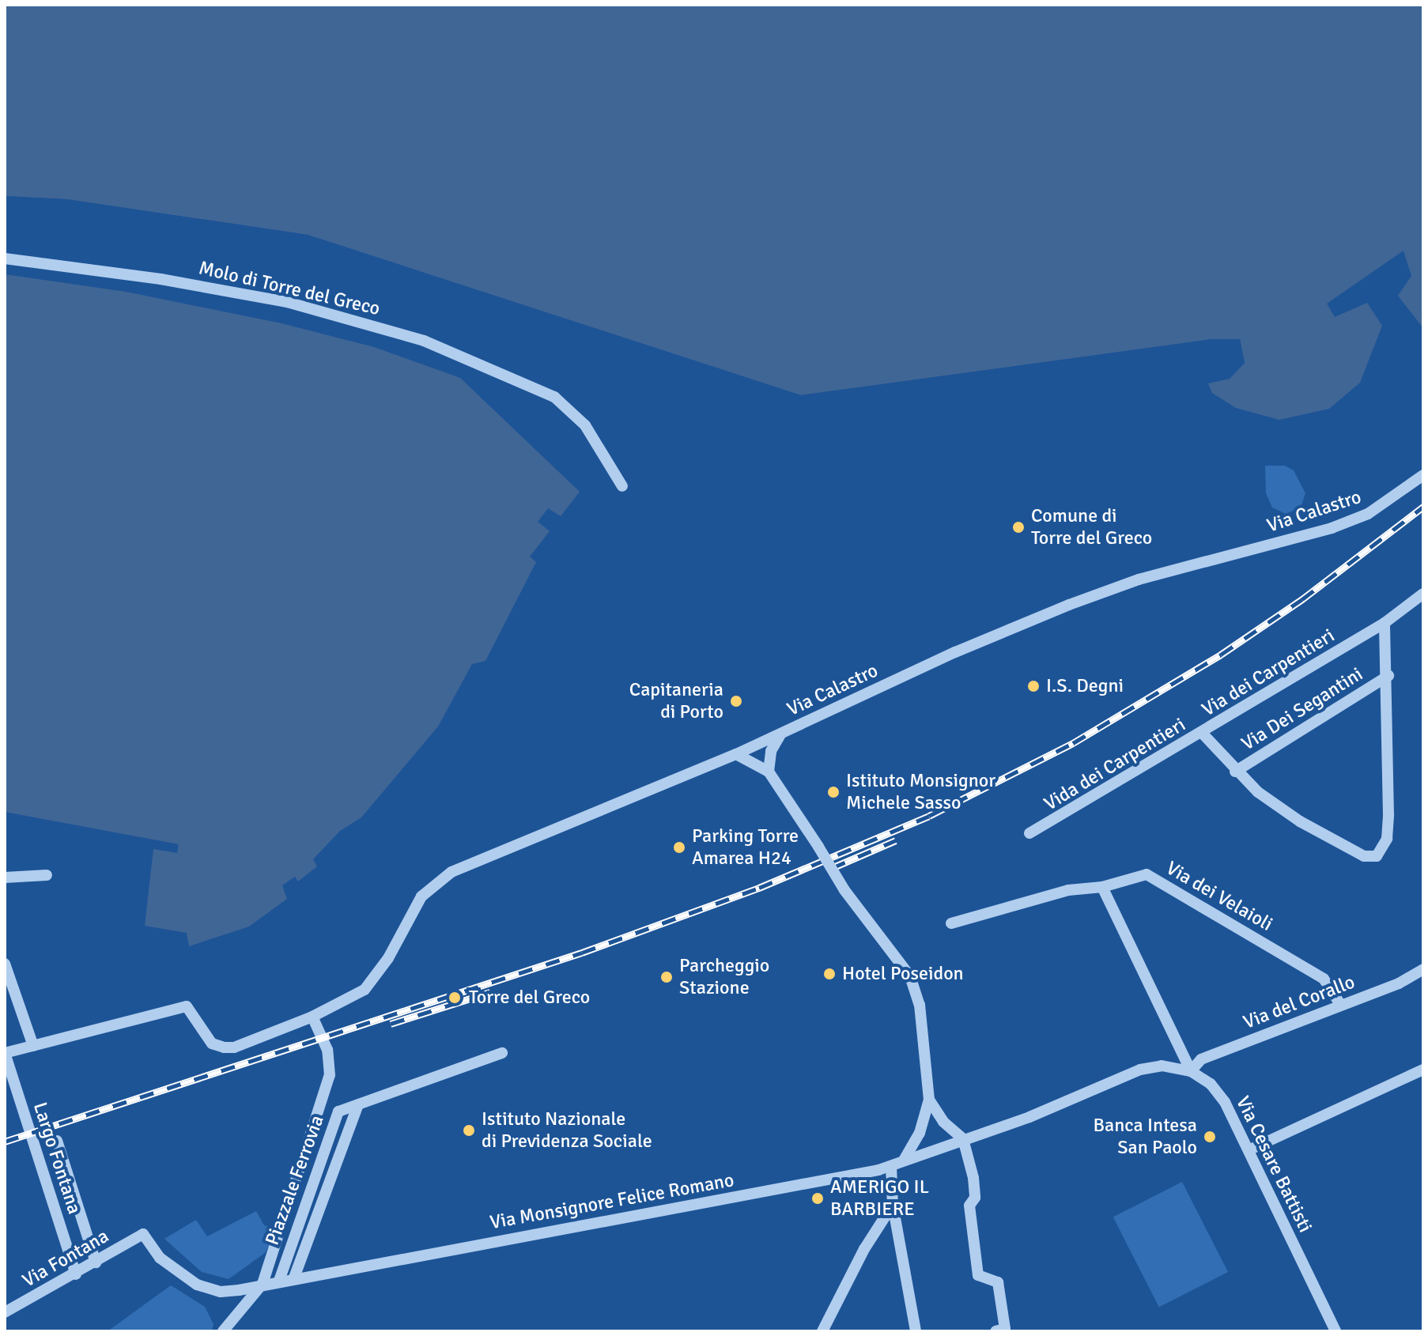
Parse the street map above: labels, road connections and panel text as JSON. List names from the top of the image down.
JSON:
{
  "streets": {
    "street": [
      "Molo di Torre del Greco",
      "Via Calastro",
      "Via dei Carpentieri",
      "Via Dei Segantini",
      "Vida dei Carpentieri",
      "Via dei Velaioli",
      "Via del Corallo",
      "Largo Fontana",
      "Via Cesare Battisti",
      "Piazzale Ferrovia",
      "Via Monsignore Felice Romano",
      "Via Fontana"
    ]
  },
  "crossings": [
    ["Via dei Carpentieri", "Via Dei Segantini"],
    ["Via dei Carpentieri", "Vida dei Carpentieri"],
    ["Via dei Velaioli", "Via del Corallo"],
    ["Via del Corallo", "Via Cesare Battisti"],
    ["Largo Fontana", "Via Fontana"],
    ["Via Cesare Battisti", "Via Monsignore Felice Romano"],
    ["Piazzale Ferrovia", "Via Monsignore Felice Romano"],
    ["Via Monsignore Felice Romano", "Via Fontana"]
  ],
  "places": [
    "Comune di Torre del Greco",
    "I.S. Degni",
    "Capitaneria di Porto",
    "Istituto Monsignor Michele Sasso",
    "Parking Torre Amarea H24",
    "Hotel Poseidon",
    "Parcheggio Stazione",
    "Torre del Greco",
    "Istituto Nazionale di Previdenza Sociale",
    "Banca Intesa San Paolo",
    "AMERIGO IL BARBIERE"
  ]
}
